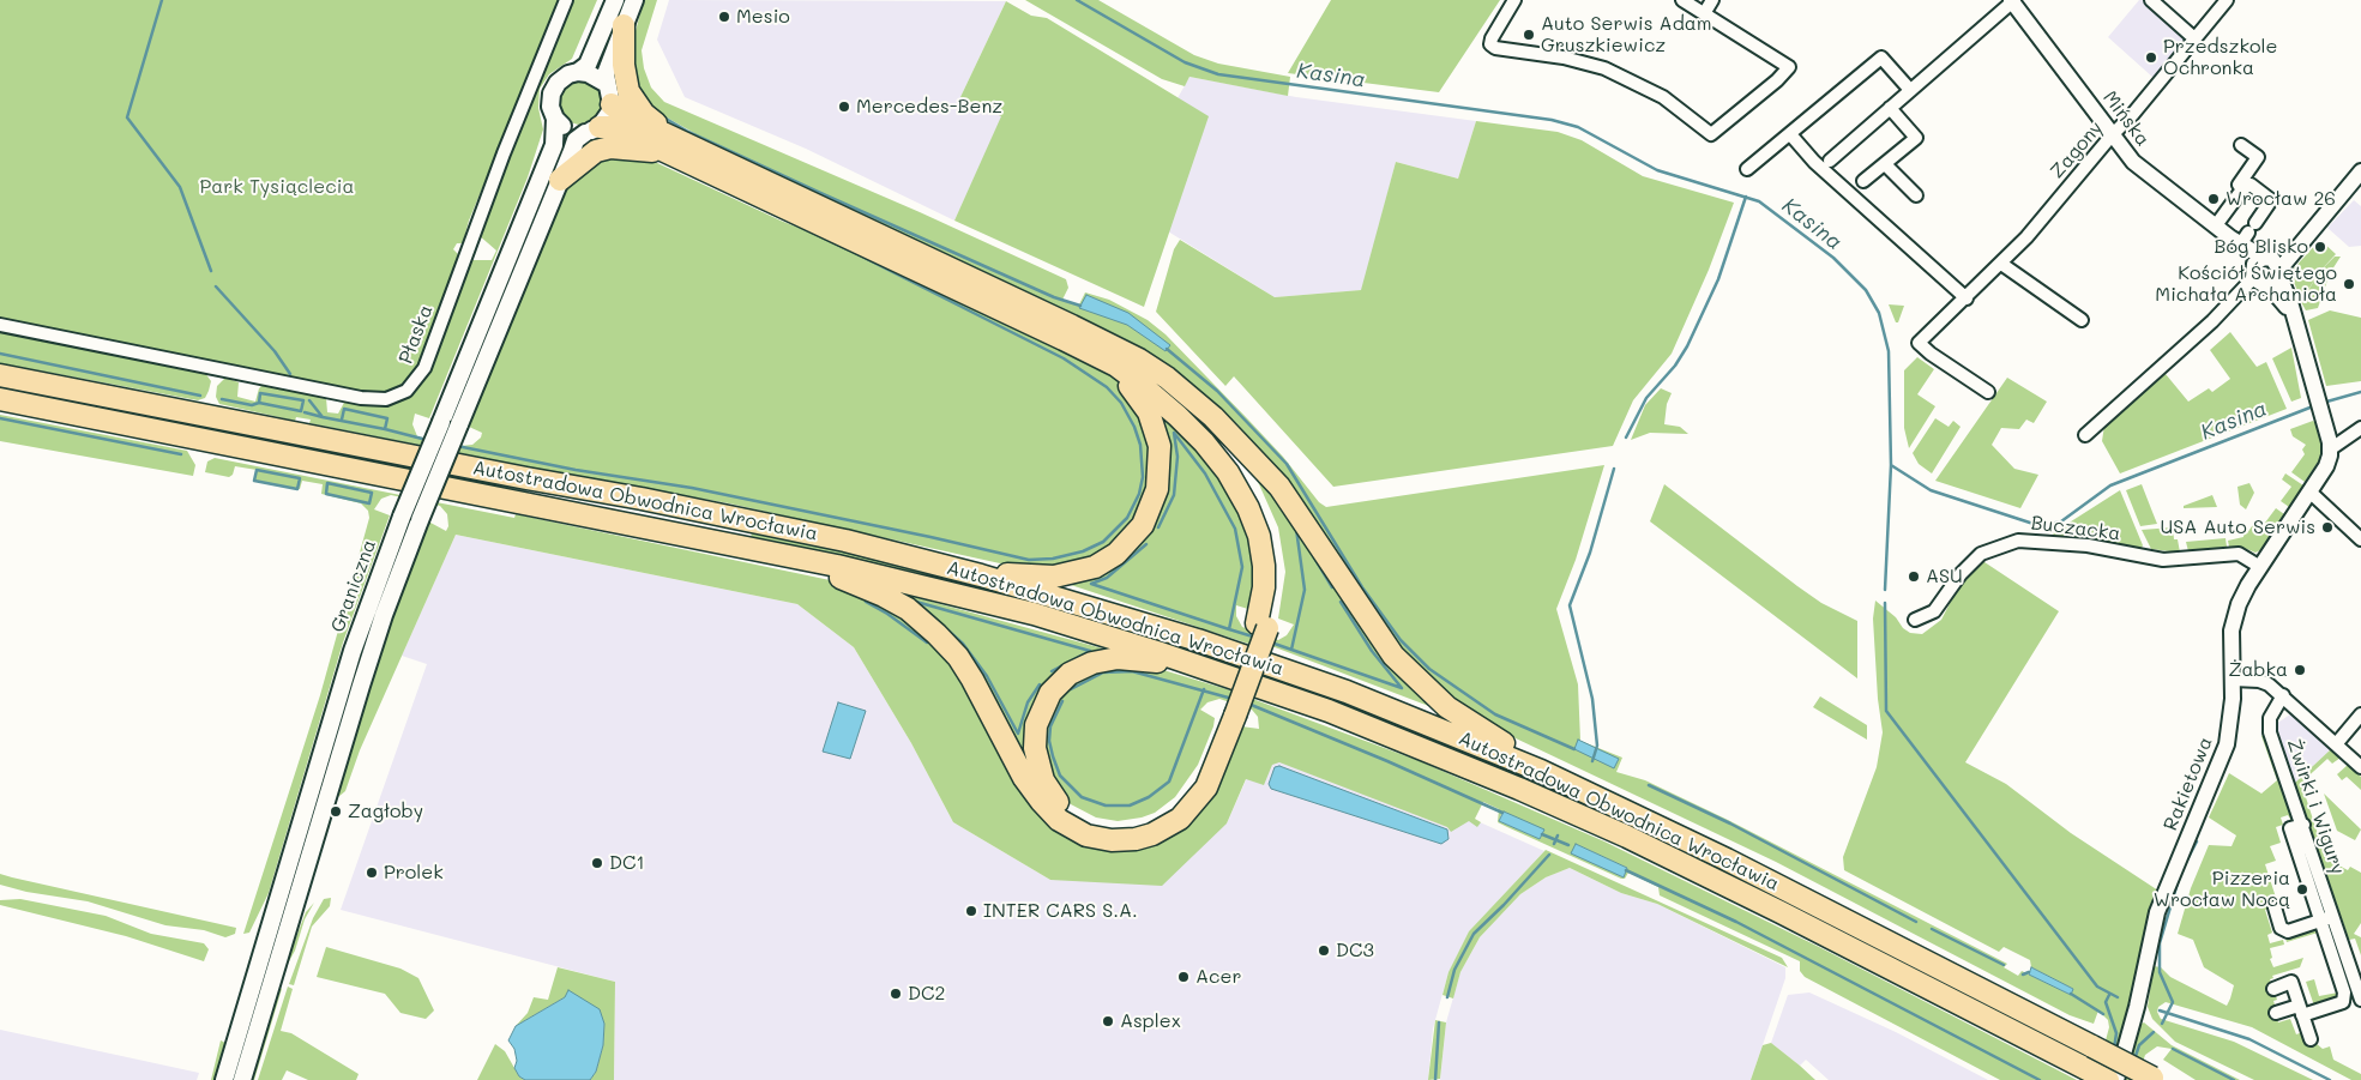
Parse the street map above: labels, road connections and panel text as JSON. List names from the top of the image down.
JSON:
{
  "streets": {
    "highway": ["Autostradowa Obwodnica Wrocławia"],
    "main road": ["Graniczna"],
    "street": [
      "Mińska",
      "Zagony",
      "Płaska",
      "Buczacka",
      "Rakietowa",
      "Żwirki i Wigury"
    ]
  },
  "crossings": [
    ["Mińska", "Zagony"],
    ["Buczacka", "Rakietowa"]
  ],
  "water": ["Kasina"],
  "parks": ["Park Tysiąclecia"],
  "places": [
    "Mesio",
    "Auto Serwis Adam Gruszkiewicz",
    "Przedszkole Ochronka",
    "Mercedes-Benz",
    "Wrocław 26",
    "Bóg Blisko",
    "Kościół Świętego Michała Archanioła",
    "USA Auto Serwis",
    "ASU",
    "Żabka",
    "Zagłoby",
    "DC1",
    "Prolek",
    "Pizzeria Wrocław Nocą",
    "INTER CARS S.A.",
    "DC3",
    "Acer",
    "DC2",
    "Asplex"
  ]
}
